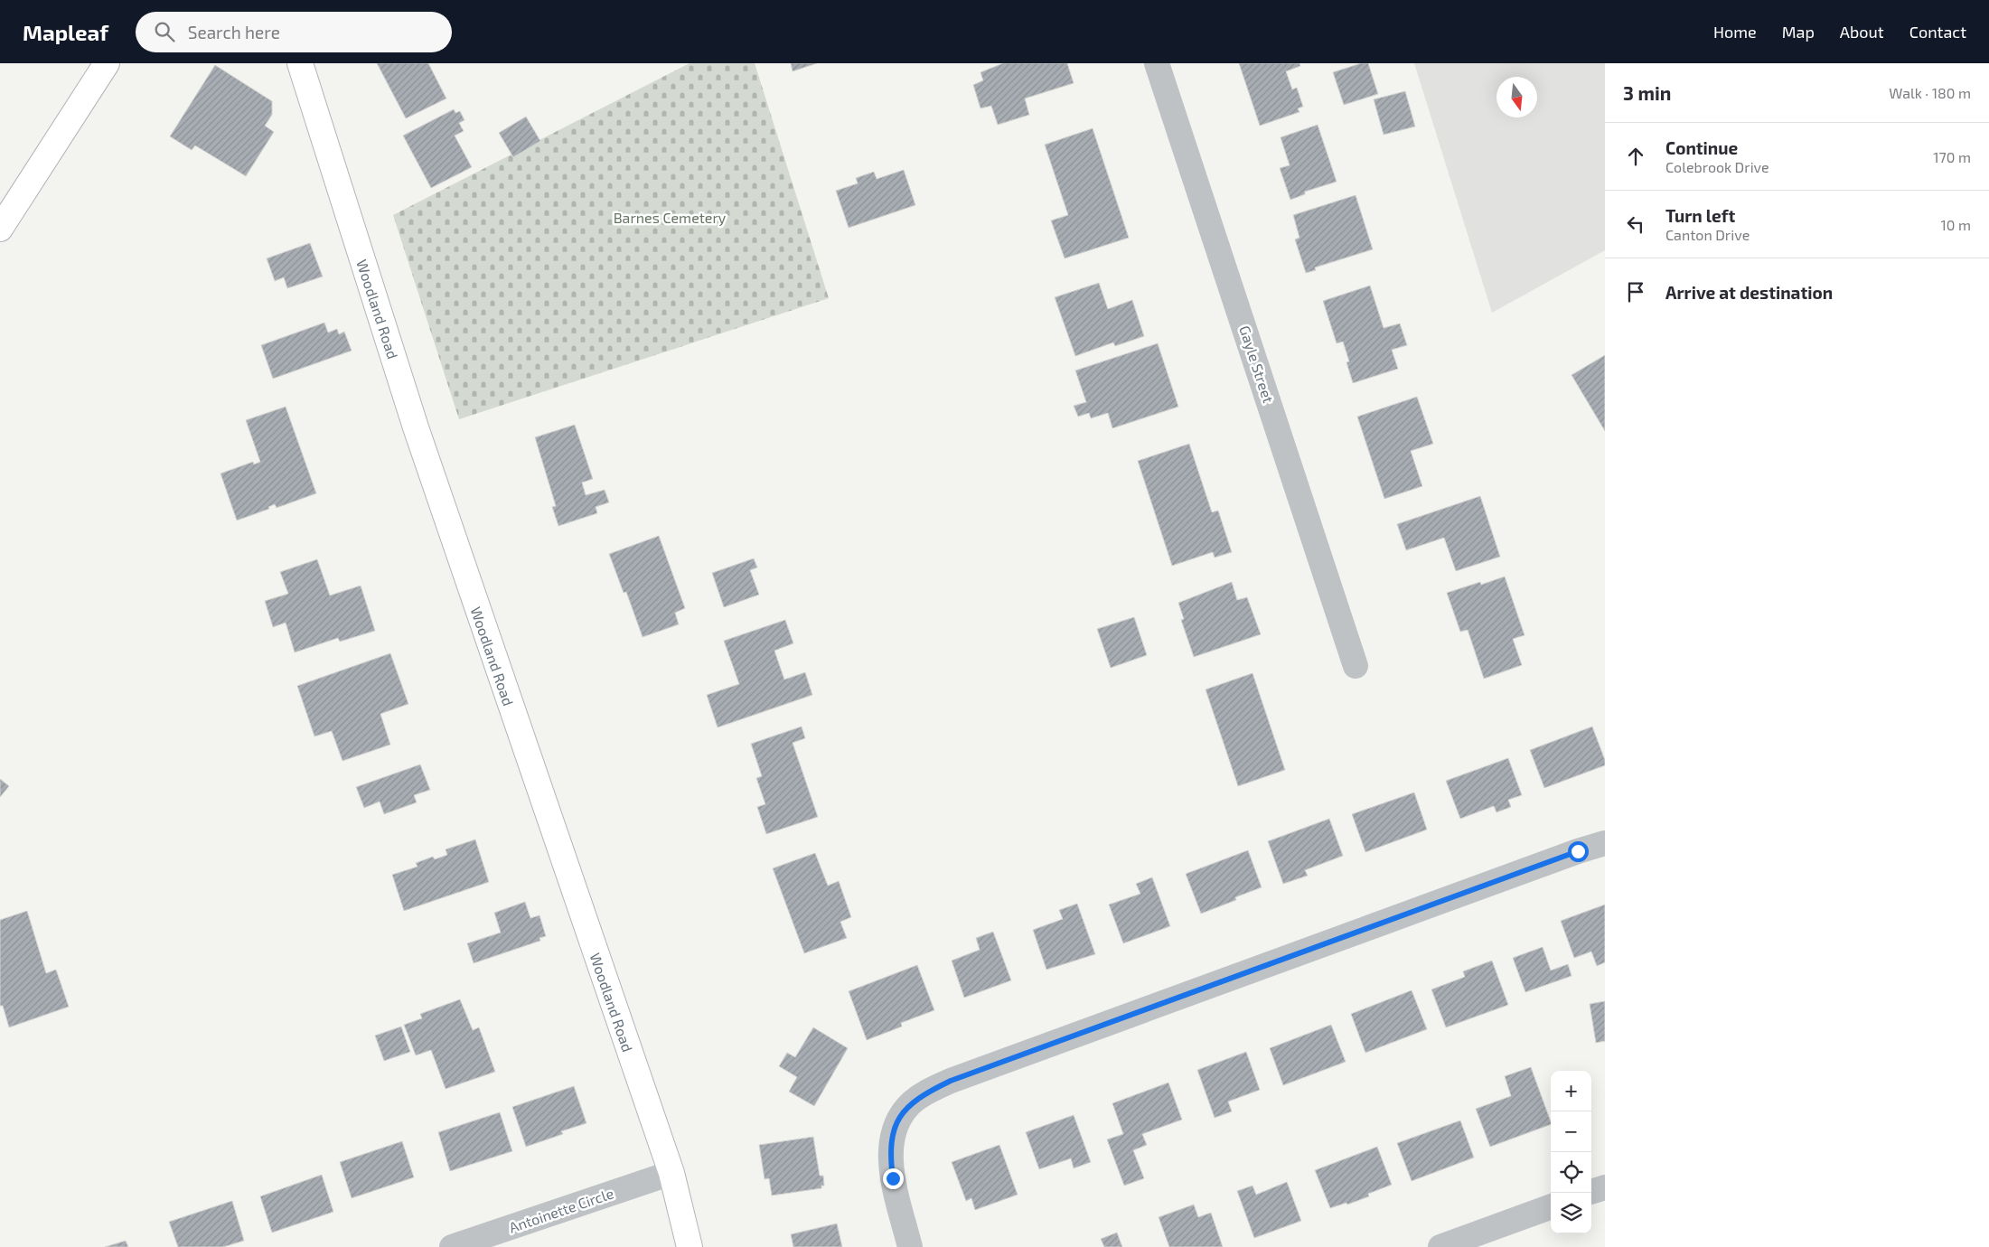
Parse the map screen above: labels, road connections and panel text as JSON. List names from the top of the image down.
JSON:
{
  "streets": {
    "main road": ["Woodland Road"],
    "street": ["Gayle Street", "Antoinette Circle"]
  },
  "crossings": [
    ["Woodland Road", "Antoinette Circle"]
  ],
  "parks": ["Barnes Cemetery"],
  "north": "bottom",
  "page": {
    "header": "Mapleaf",
    "search": "Search here",
    "nav": [
      "Home",
      "Map",
      "About",
      "Contact"
    ],
    "heading": ["3 min", "Walk · 180 m"],
    "list": [
      ["Continue", "Colebrook Drive", "170 m"],
      ["Turn left", "Canton Drive", "10 m"],
      "Arrive at destination"
    ],
    "map_buttons": ["+", "−"]
  }
}
